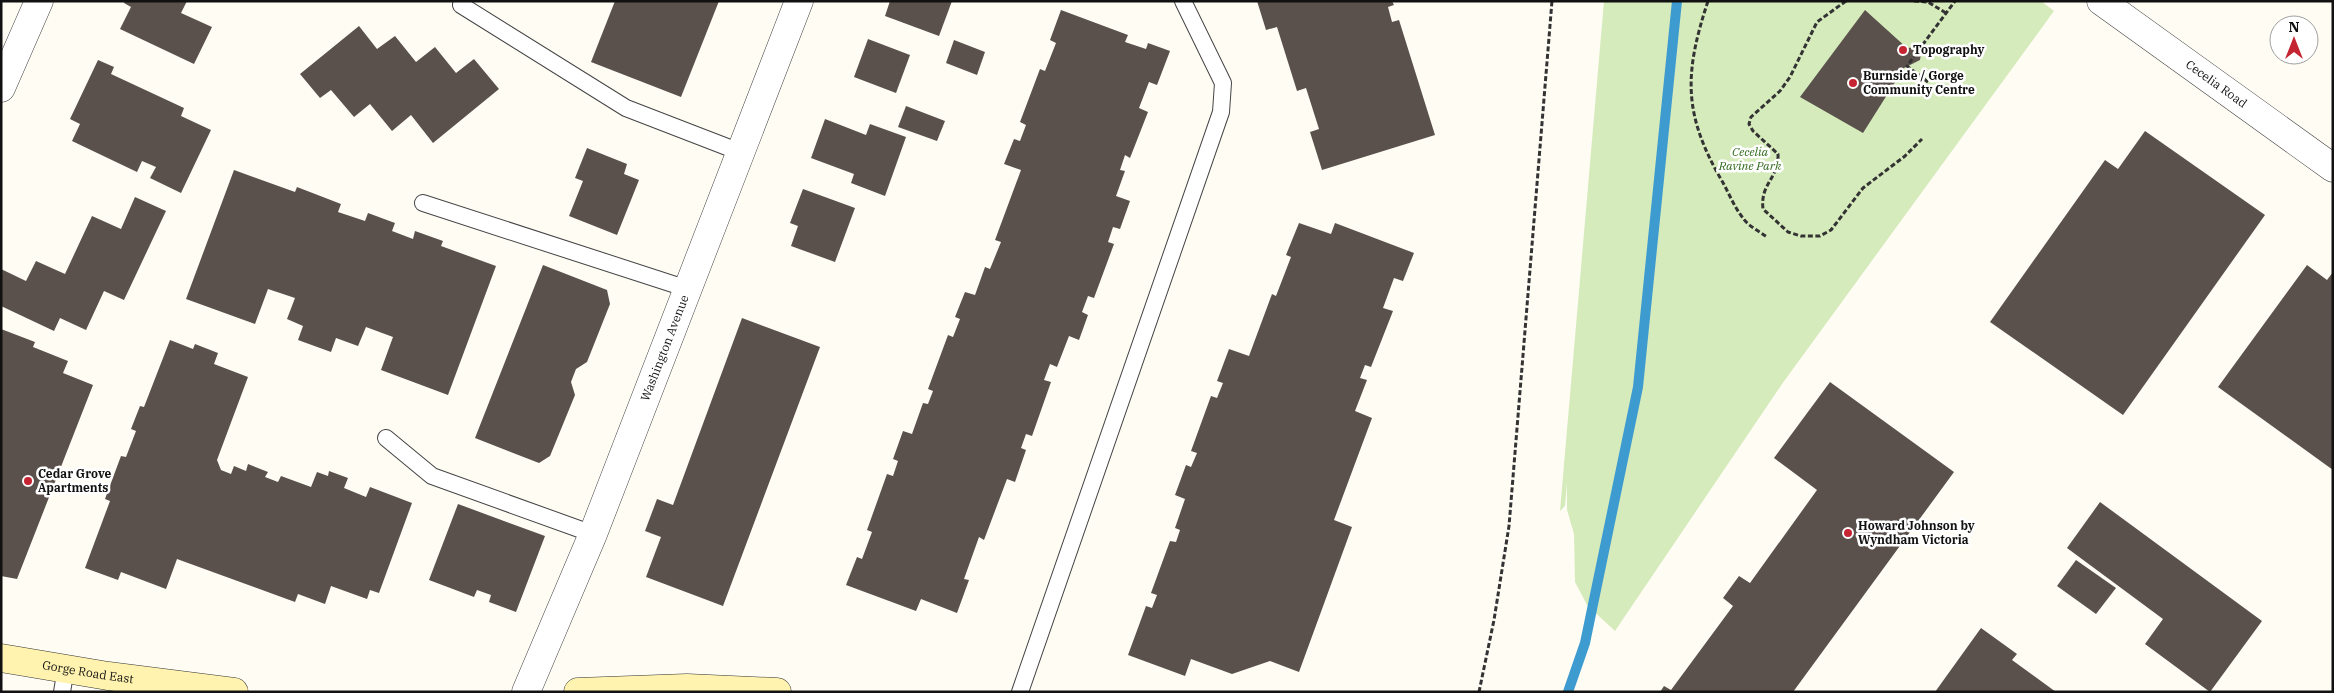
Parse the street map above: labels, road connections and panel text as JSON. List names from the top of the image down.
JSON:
{
  "streets": {
    "main road": ["Gorge Road East"],
    "street": ["Cecelia Road", "Washington Avenue"]
  },
  "parks": ["Cecelia Ravine Park"],
  "places": [
    "Topography",
    "Burnside / Gorge Community Centre",
    "Cedar Grove Apartments",
    "Howard Johnson by Wyndham Victoria"
  ],
  "north": "top"
}
